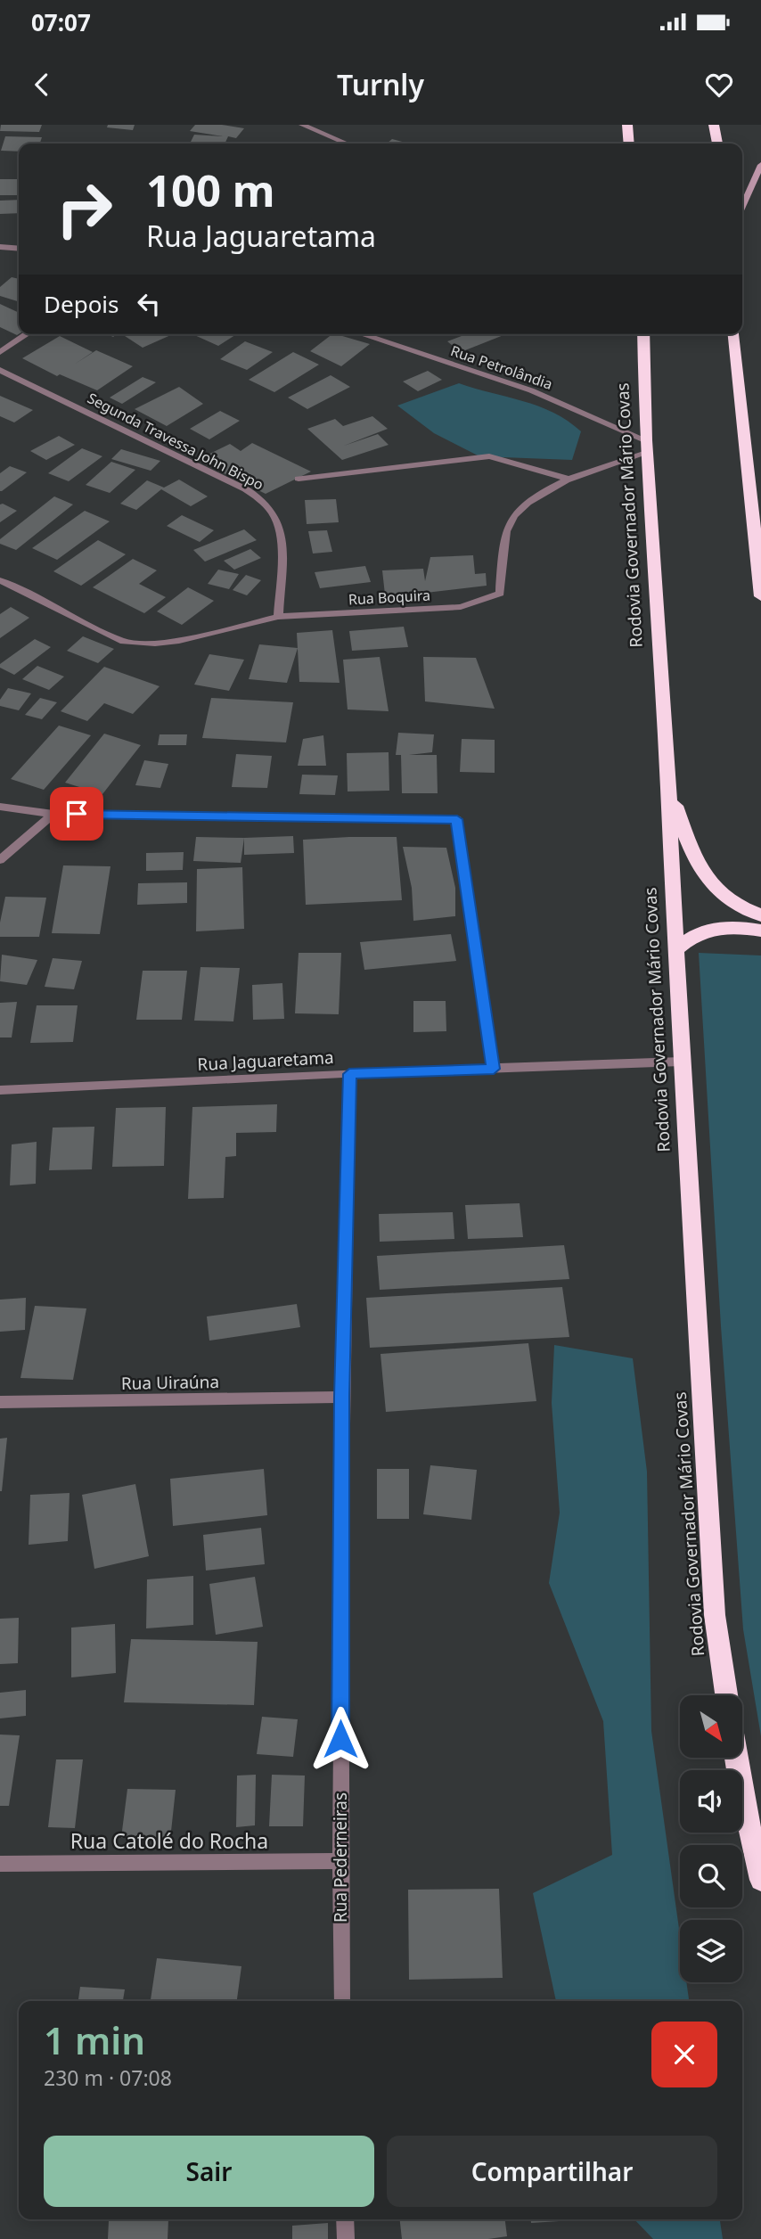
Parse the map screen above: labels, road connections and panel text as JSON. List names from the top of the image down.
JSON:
{
  "streets": {
    "highway": ["Rodovia Governador Mário Covas"],
    "street": [
      "Rua Petrolândia",
      "Segunda Travessa John Bispo",
      "Rua Boquira",
      "Rua Jaguaretama",
      "Rua Uiraúna",
      "Rua Catolé do Rocha",
      "Rua Pederneiras"
    ]
  },
  "crossings": [
    ["Rua Petrolândia", "Rodovia Governador Mário Covas"],
    ["Segunda Travessa John Bispo", "Rua Boquira"],
    ["Rodovia Governador Mário Covas", "Rua Jaguaretama"],
    ["Rua Jaguaretama", "Rua Pederneiras"],
    ["Rua Uiraúna", "Rua Pederneiras"],
    ["Rua Catolé do Rocha", "Rua Pederneiras"]
  ],
  "north": "bottom right",
  "page": {
    "status": "07:07",
    "header": "Turnly",
    "turn": ["100 m", "Rua Jaguaretama"],
    "then": "Depois",
    "heading": ["1 min", "230 m · 07:08"],
    "buttons": ["Sair", "Compartilhar"]
  }
}
